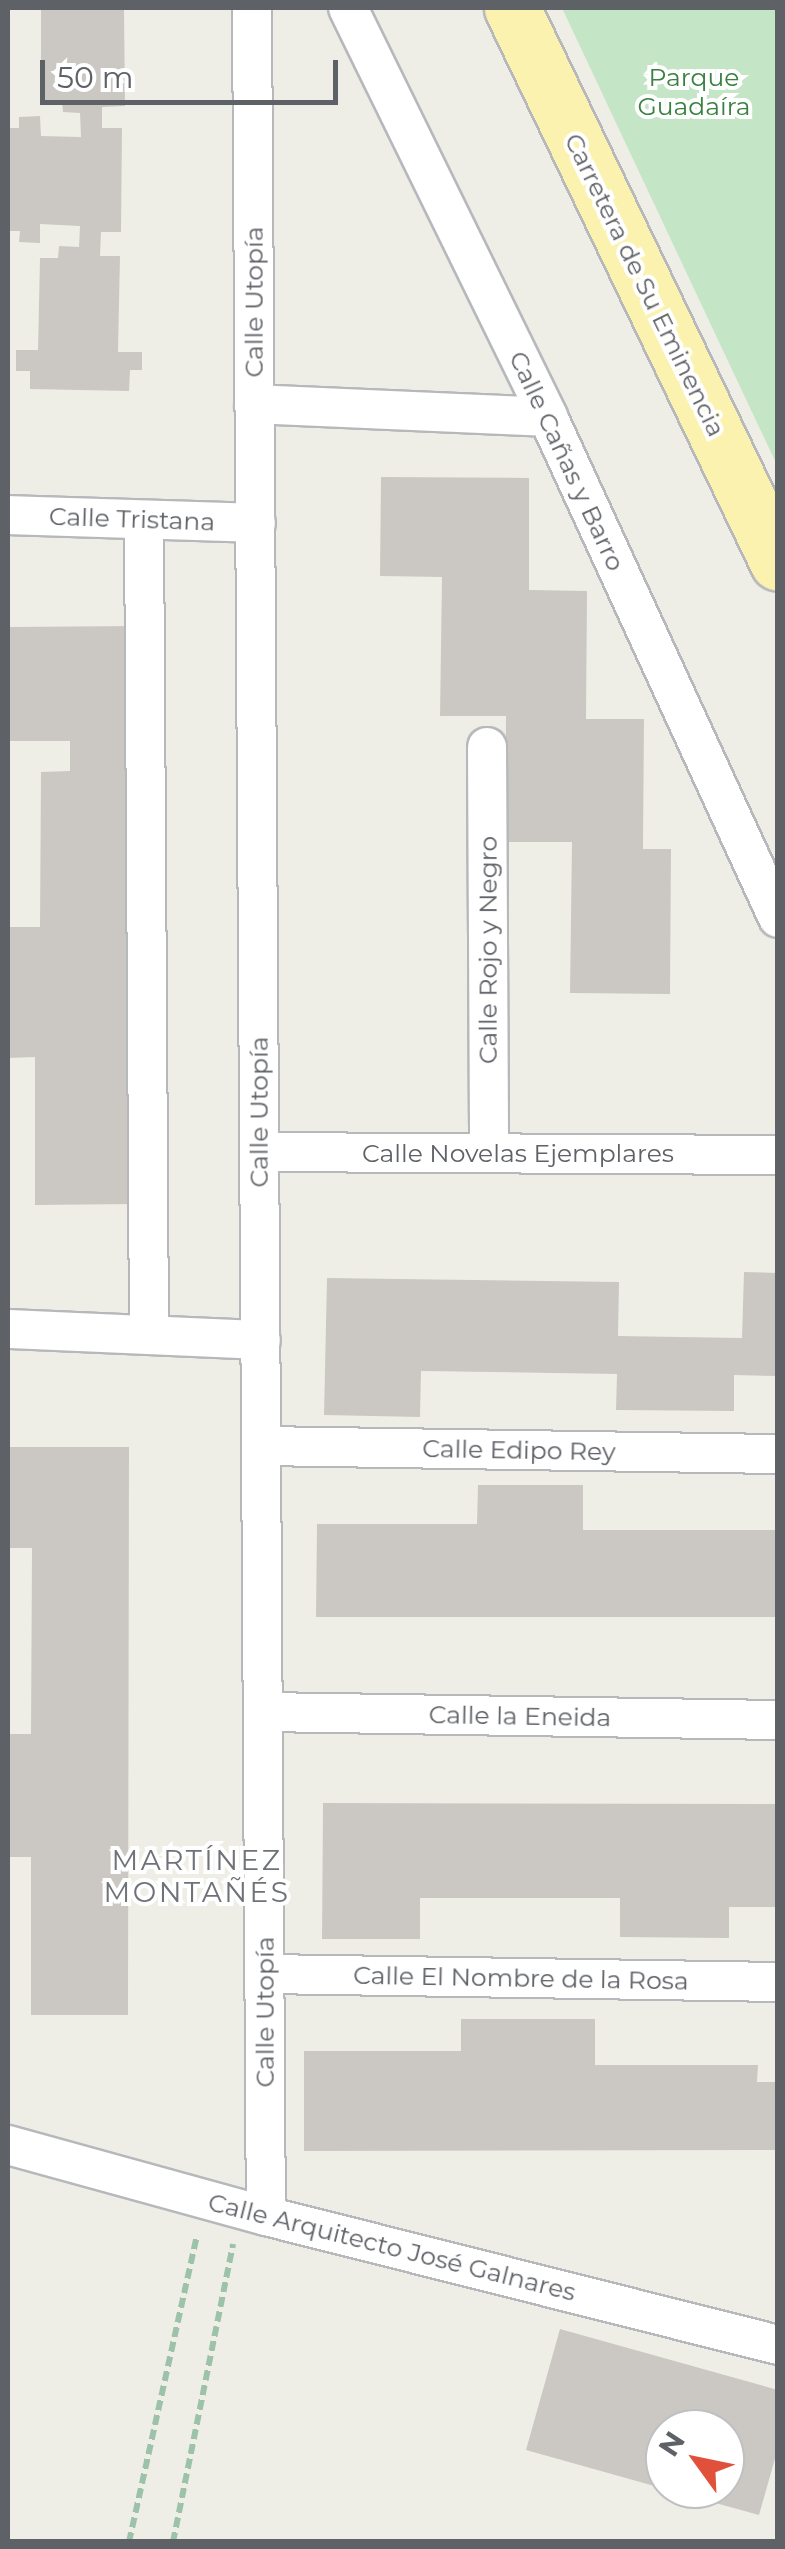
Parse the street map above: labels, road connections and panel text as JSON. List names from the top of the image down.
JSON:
{
  "streets": {
    "main road": ["Carretera de Su Eminencia"],
    "street": [
      "Calle Utopía",
      "Calle Cañas y Barro",
      "Calle Tristana",
      "Calle Rojo y Negro",
      "Calle Novelas Ejemplares",
      "Calle Edipo Rey",
      "Calle la Eneida",
      "Calle El Nombre de la Rosa",
      "Calle Arquitecto José Galnares"
    ]
  },
  "crossings": [
    ["Calle Utopía", "Calle Tristana"],
    ["Calle Utopía", "Calle Novelas Ejemplares"],
    ["Calle Utopía", "Calle Edipo Rey"],
    ["Calle Utopía", "Calle la Eneida"],
    ["Calle Utopía", "Calle El Nombre de la Rosa"],
    ["Calle Utopía", "Calle Arquitecto José Galnares"],
    ["Calle Rojo y Negro", "Calle Novelas Ejemplares"]
  ],
  "districts": ["MARTÍNEZ MONTAÑÉS"],
  "parks": ["Parque Guadaíra"],
  "scale_bar": "50 m",
  "north": "top left"
}
